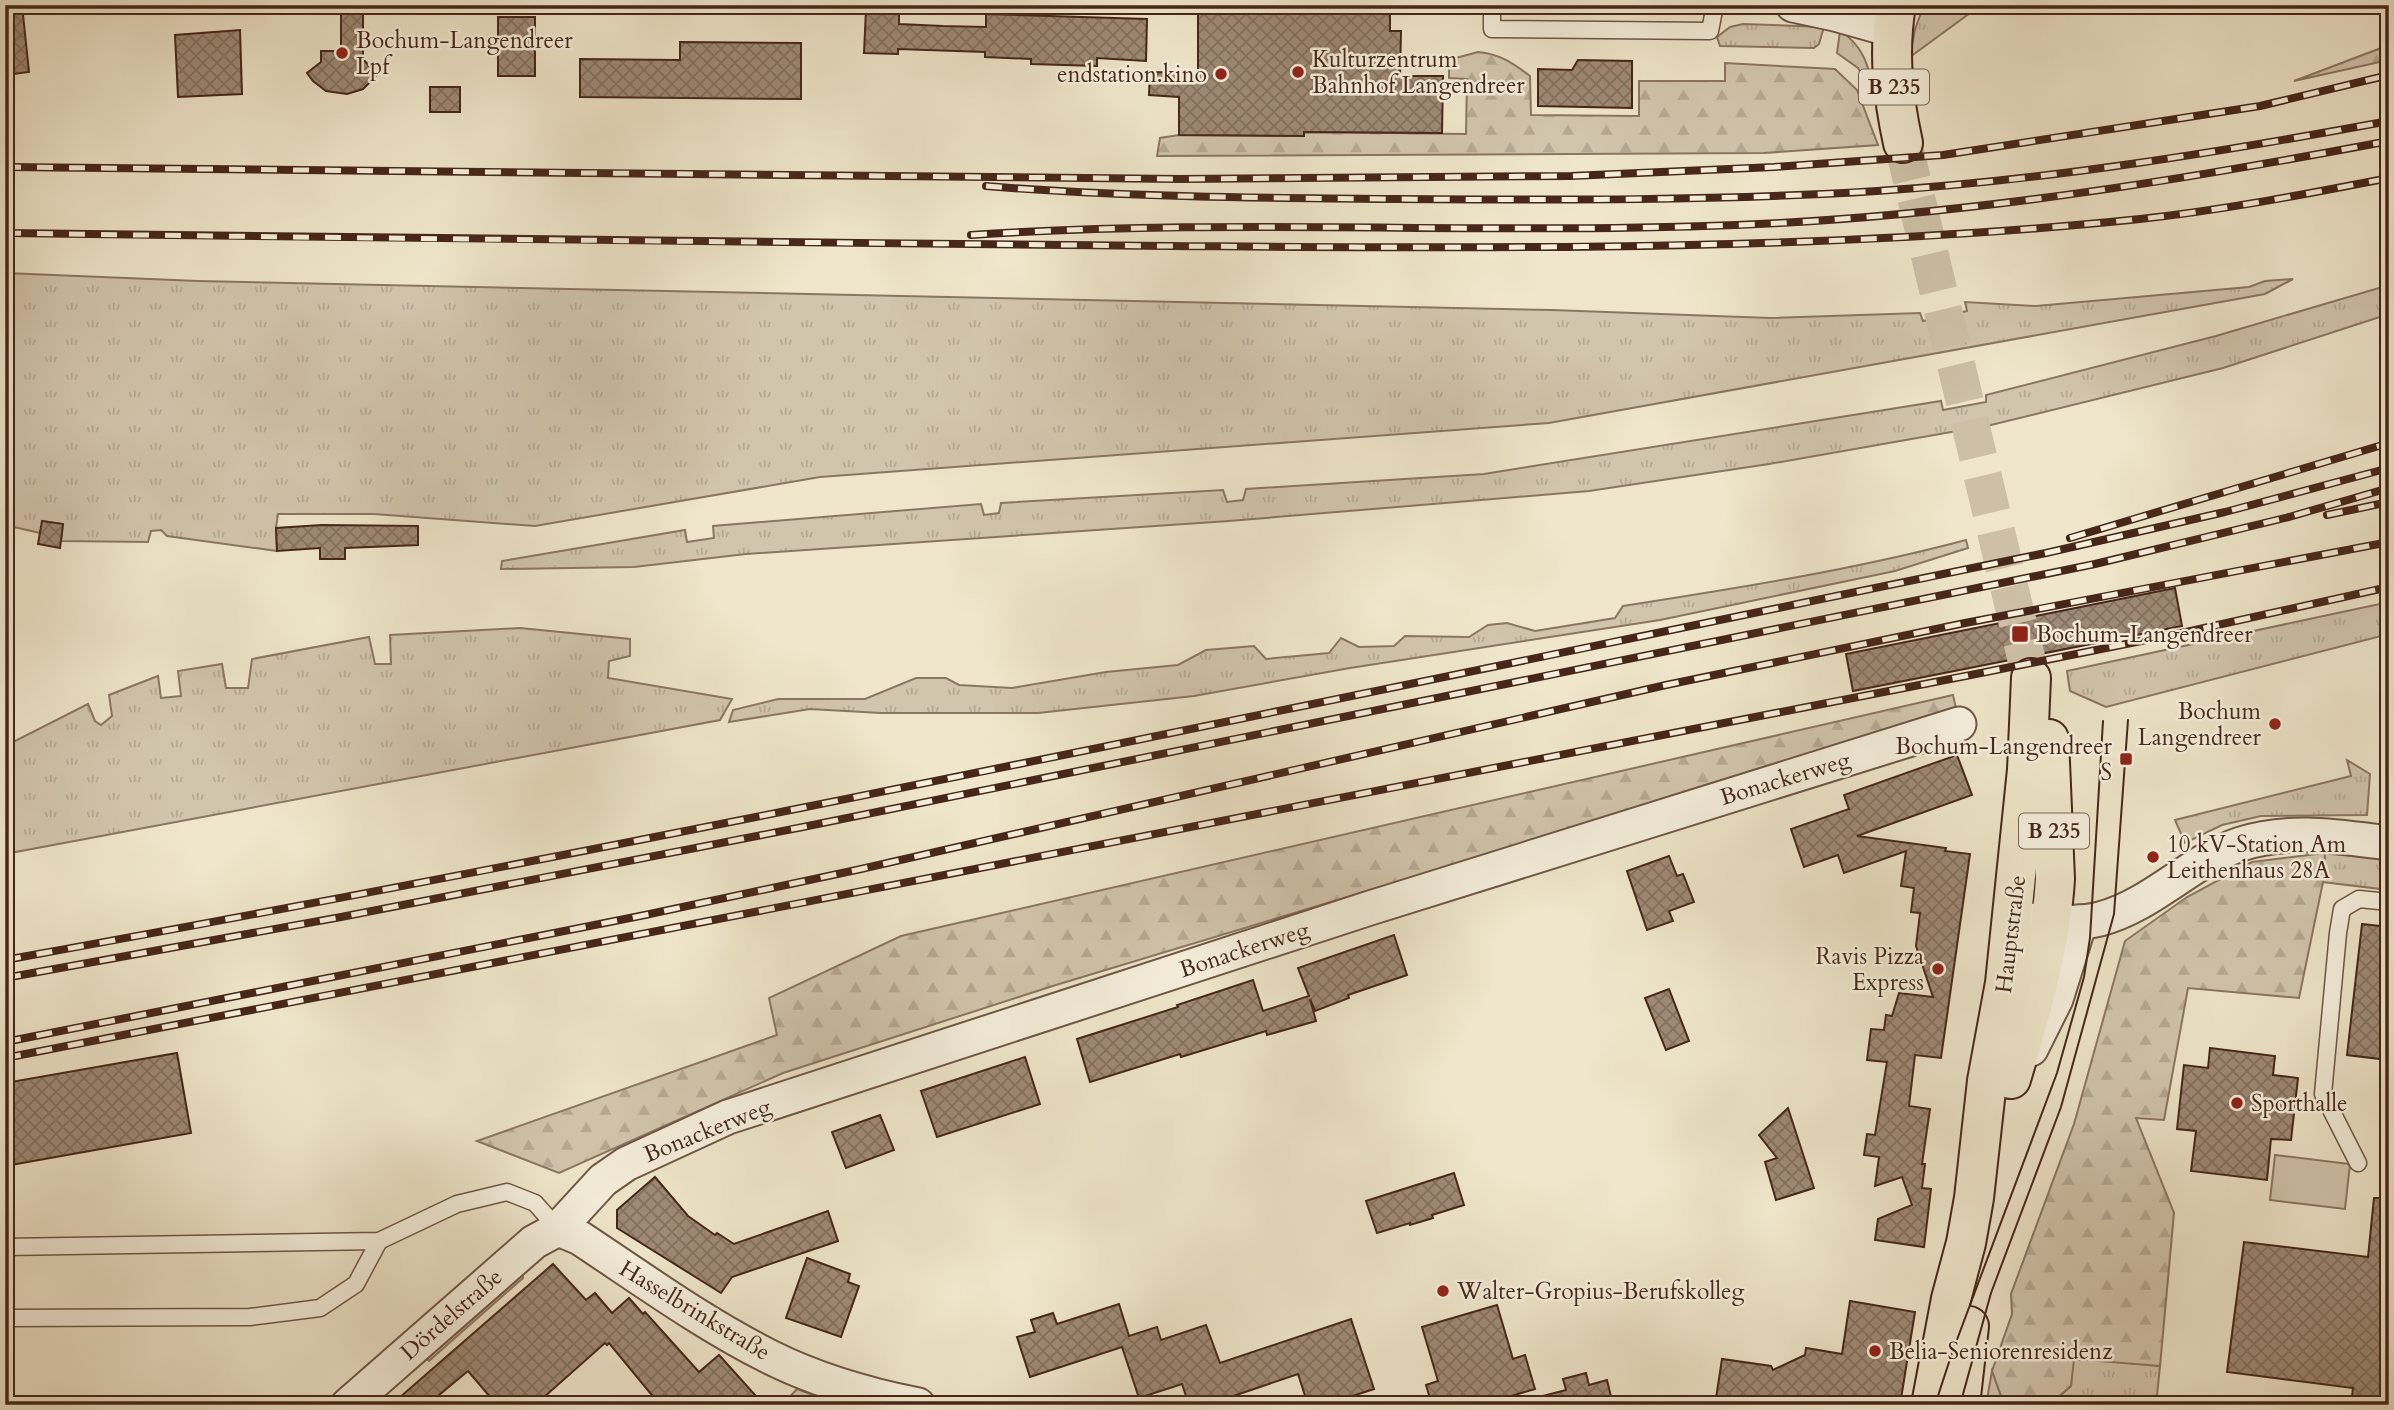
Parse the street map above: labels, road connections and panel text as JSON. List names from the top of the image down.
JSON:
{
  "streets": {
    "main road": ["B 235", "Hauptstraße"],
    "street": ["Bonackerweg", "Hasselbrinkstraße", "Dördelstraße"]
  },
  "crossings": [
    ["Bonackerweg", "Hasselbrinkstraße"],
    ["Bonackerweg", "Dördelstraße"],
    ["Hasselbrinkstraße", "Dördelstraße"]
  ],
  "places": {
    "other": [
      "Bochum-Langendreer Lpf",
      "Kulturzentrum Bahnhof Langendreer",
      "endstation.kino",
      "Bochum Langendreer",
      "10 kV-Station Am Leithenhaus 28A",
      "Ravis Pizza Express",
      "Sporthalle",
      "Walter-Gropius-Berufskolleg",
      "Belia-Seniorenresidenz"
    ],
    "transit": ["Bochum-Langendreer", "Bochum-Langendreer S"]
  }
}
